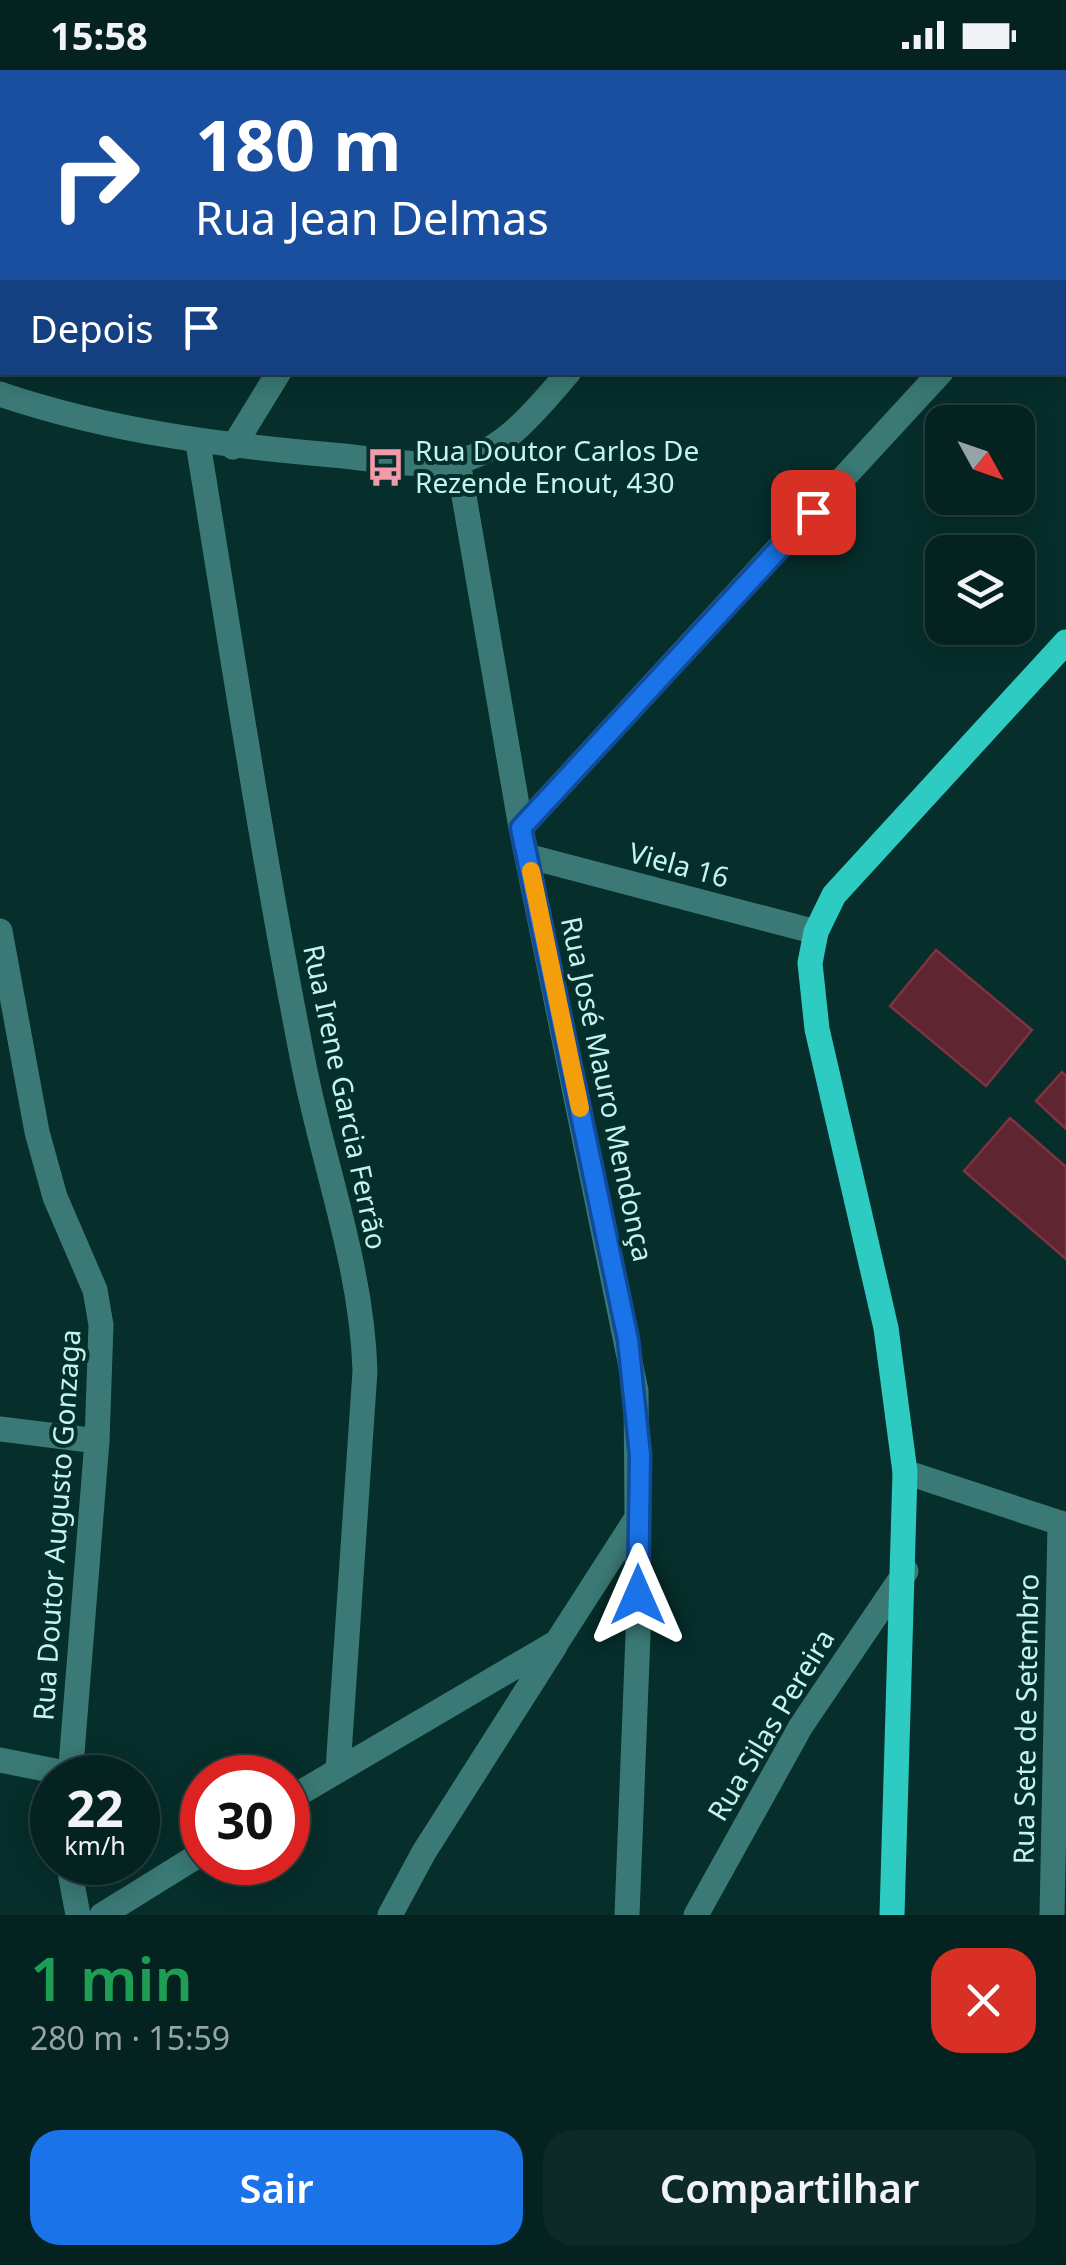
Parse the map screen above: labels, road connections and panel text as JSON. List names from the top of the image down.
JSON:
{
  "streets": {
    "street": [
      "Viela 16",
      "Rua José Mauro Mendonça",
      "Rua Irene Garcia Ferrão",
      "Rua Doutor Augusto Gonzaga",
      "Rua Sete de Setembro",
      "Rua Silas Pereira"
    ]
  },
  "crossings": [
    ["Viela 16", "Rua José Mauro Mendonça"]
  ],
  "places": {
    "bus stop": ["Rua Doutor Carlos De Rezende Enout, 430"]
  },
  "north": "bottom right",
  "page": {
    "status": "15:58",
    "turn": ["180 m", "Rua Jean Delmas"],
    "then": "Depois",
    "speed": "22 km/h",
    "limit": "30",
    "heading": ["1 min", "280 m · 15:59"],
    "buttons": ["Sair", "Compartilhar"]
  }
}
